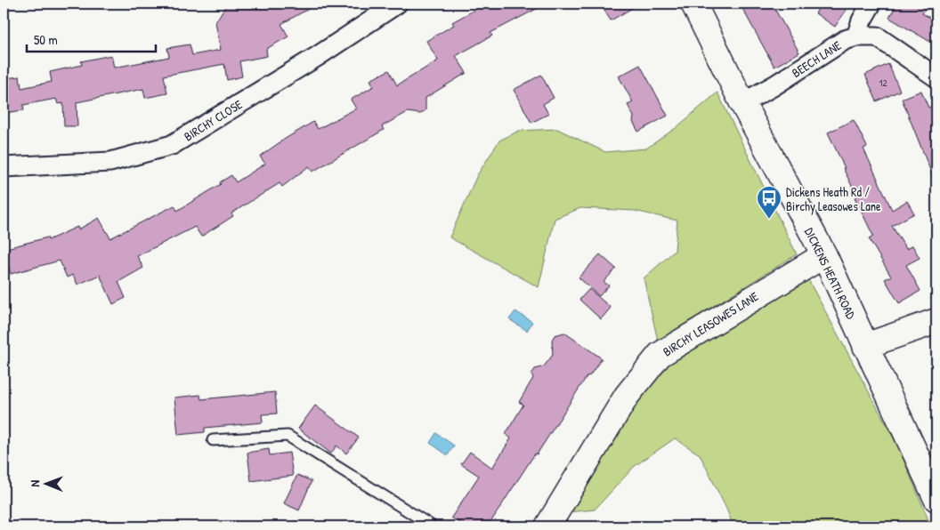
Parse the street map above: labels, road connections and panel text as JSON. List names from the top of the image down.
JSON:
{
  "streets": {
    "street": [
      "BEECH LANE",
      "BIRCHY CLOSE",
      "DICKENS HEATH ROAD",
      "BIRCHY LEASOWES LANE"
    ]
  },
  "crossings": [
    ["BEECH LANE", "DICKENS HEATH ROAD"],
    ["DICKENS HEATH ROAD", "BIRCHY LEASOWES LANE"]
  ],
  "places": {
    "bus stop": ["Dickens Heath Rd / Birchy Leasowes Lane"]
  },
  "house_numbers": ["12"],
  "scale_bar": "50 m",
  "north": "left"
}
